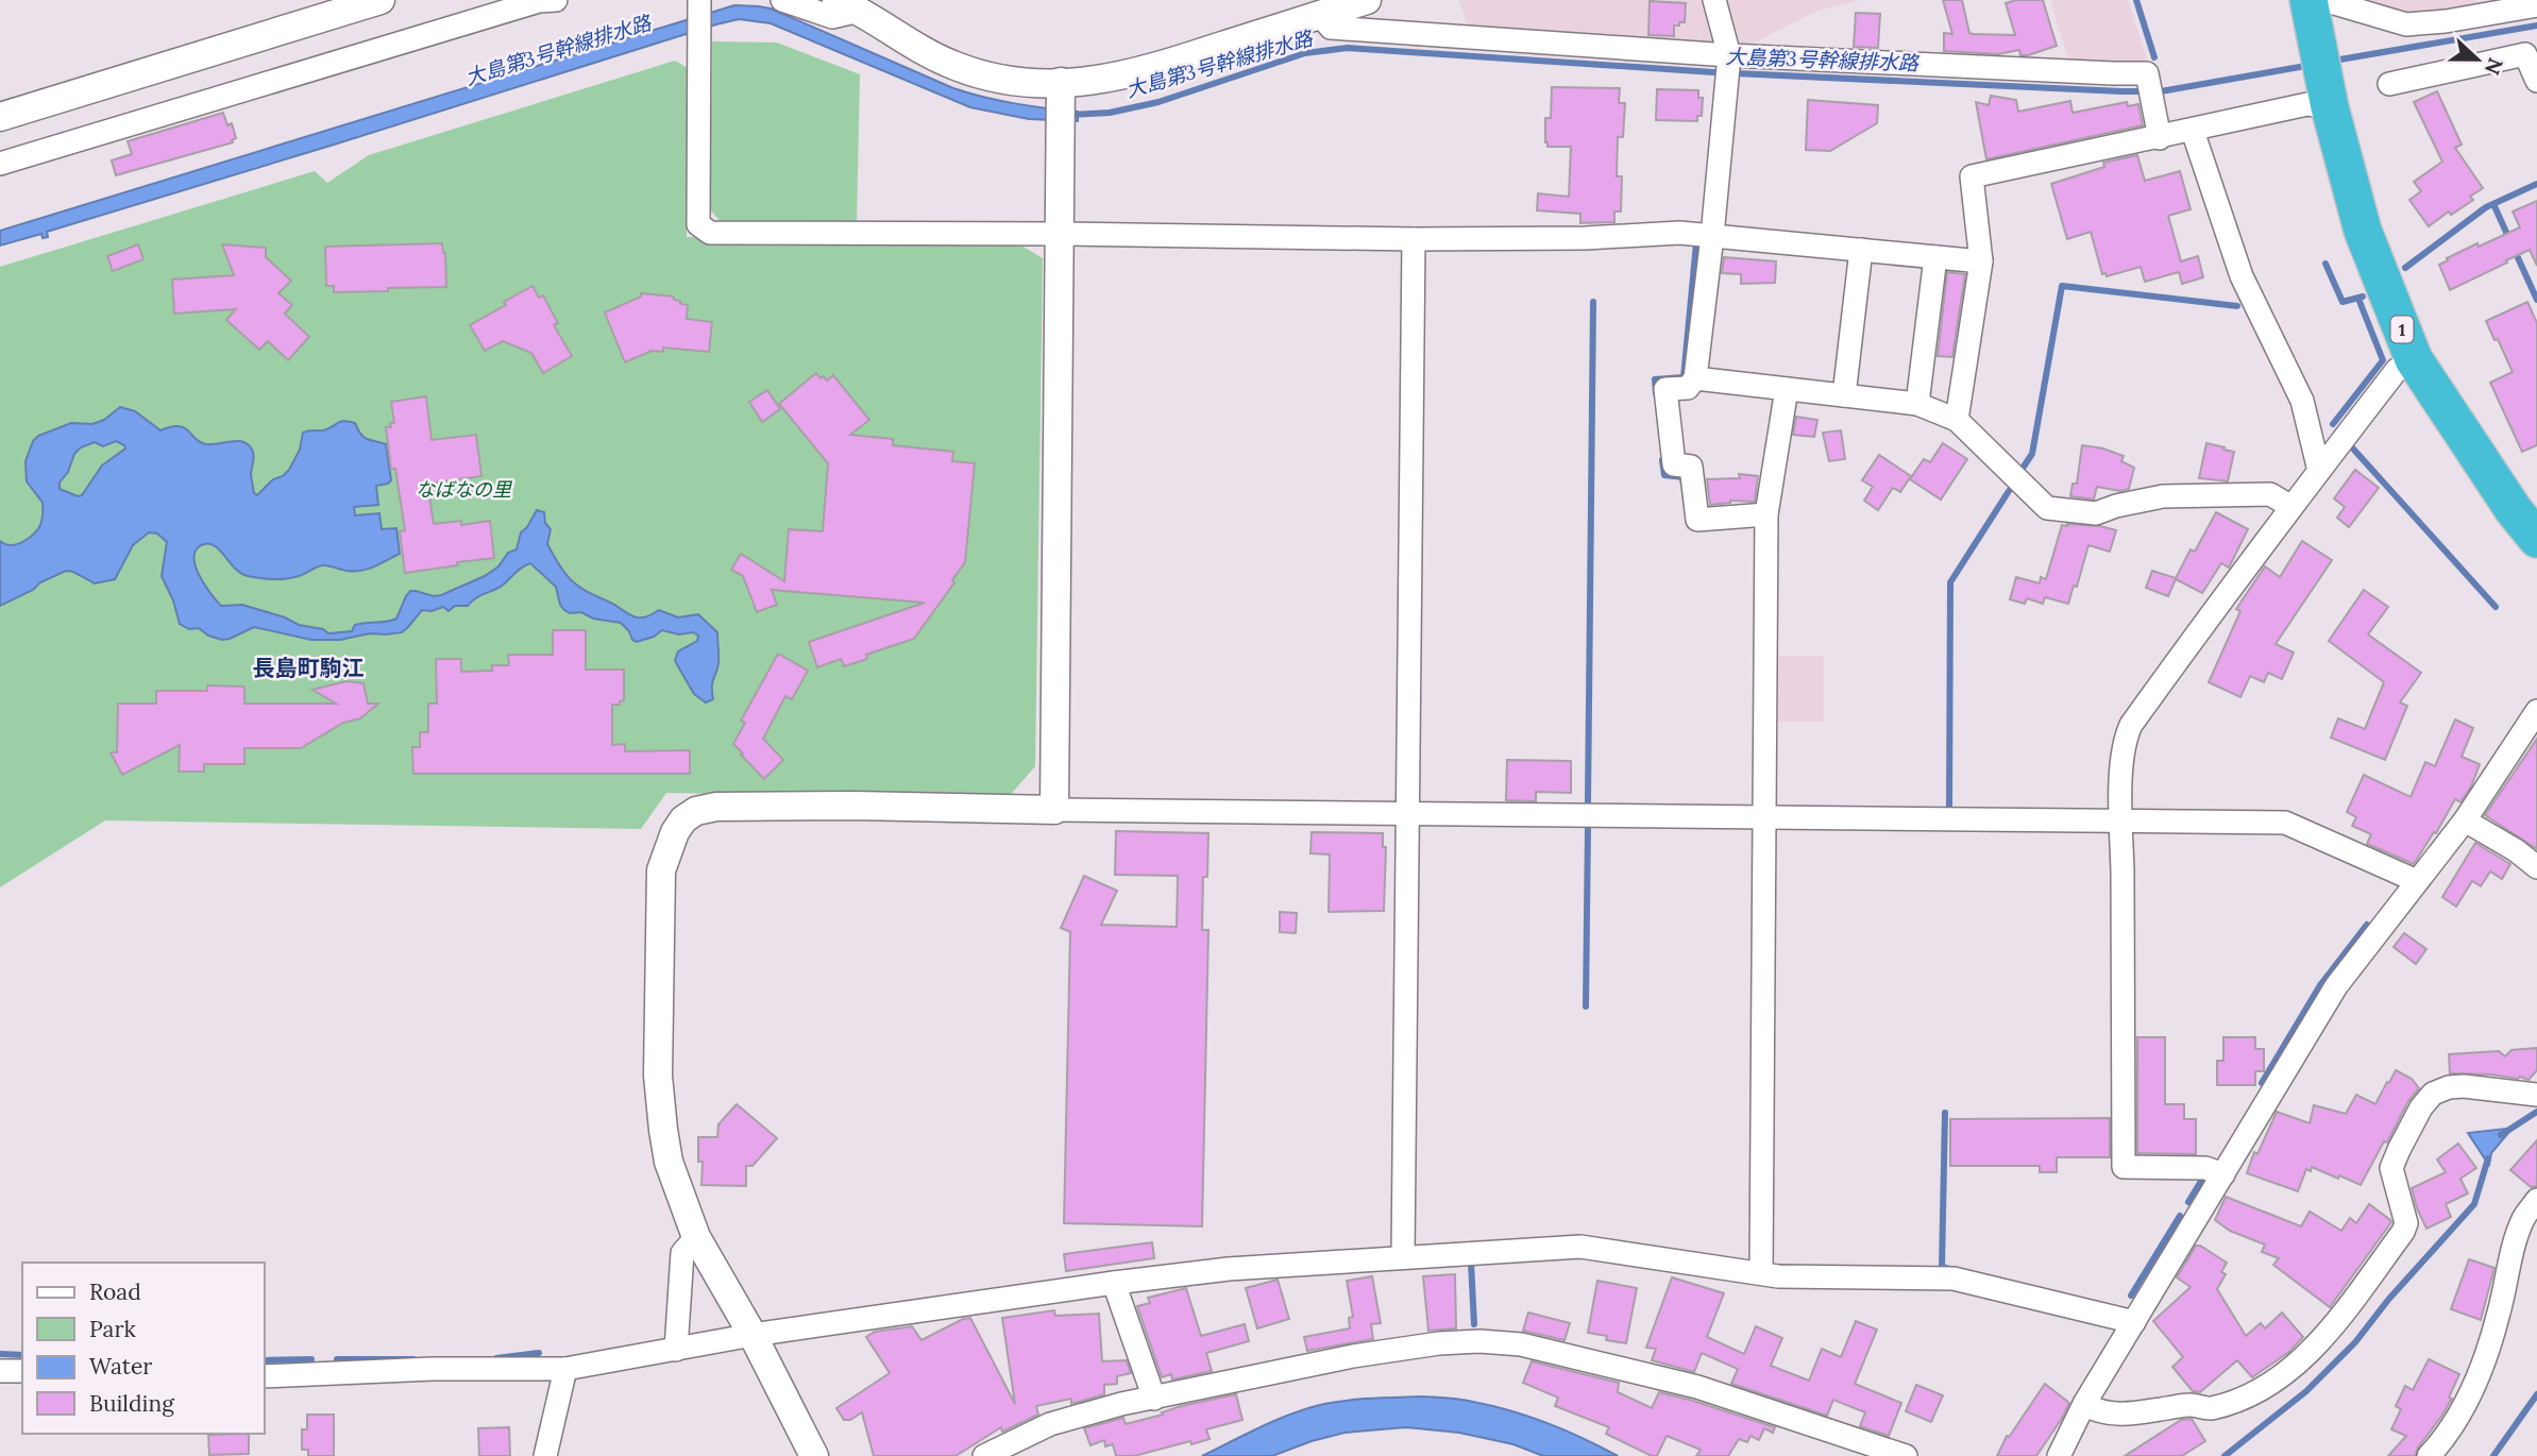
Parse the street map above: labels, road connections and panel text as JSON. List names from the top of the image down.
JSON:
{
  "streets": {
    "highway": ["1"]
  },
  "districts": ["長島町駒江"],
  "water": ["大島第3号幹線排水路"],
  "parks": ["なばなの里"],
  "legend": [
    "Road",
    "Park",
    "Water",
    "Building"
  ],
  "north": "right"
}
